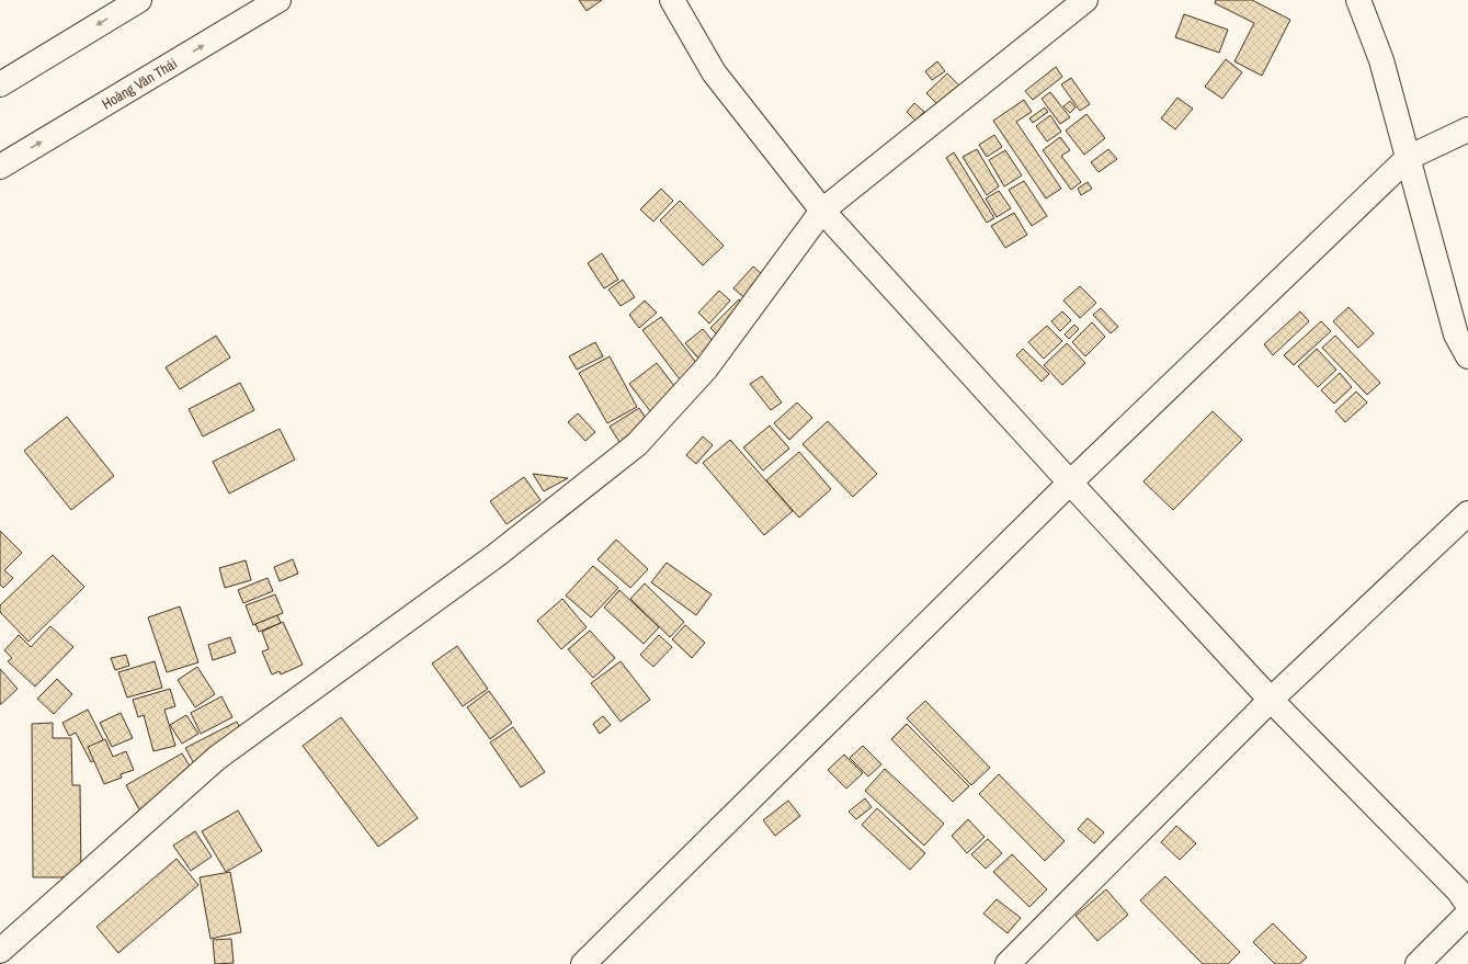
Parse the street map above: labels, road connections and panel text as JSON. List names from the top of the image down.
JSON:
{
  "streets": {
    "street": ["Hoàng Văn Thái"]
  }
}
